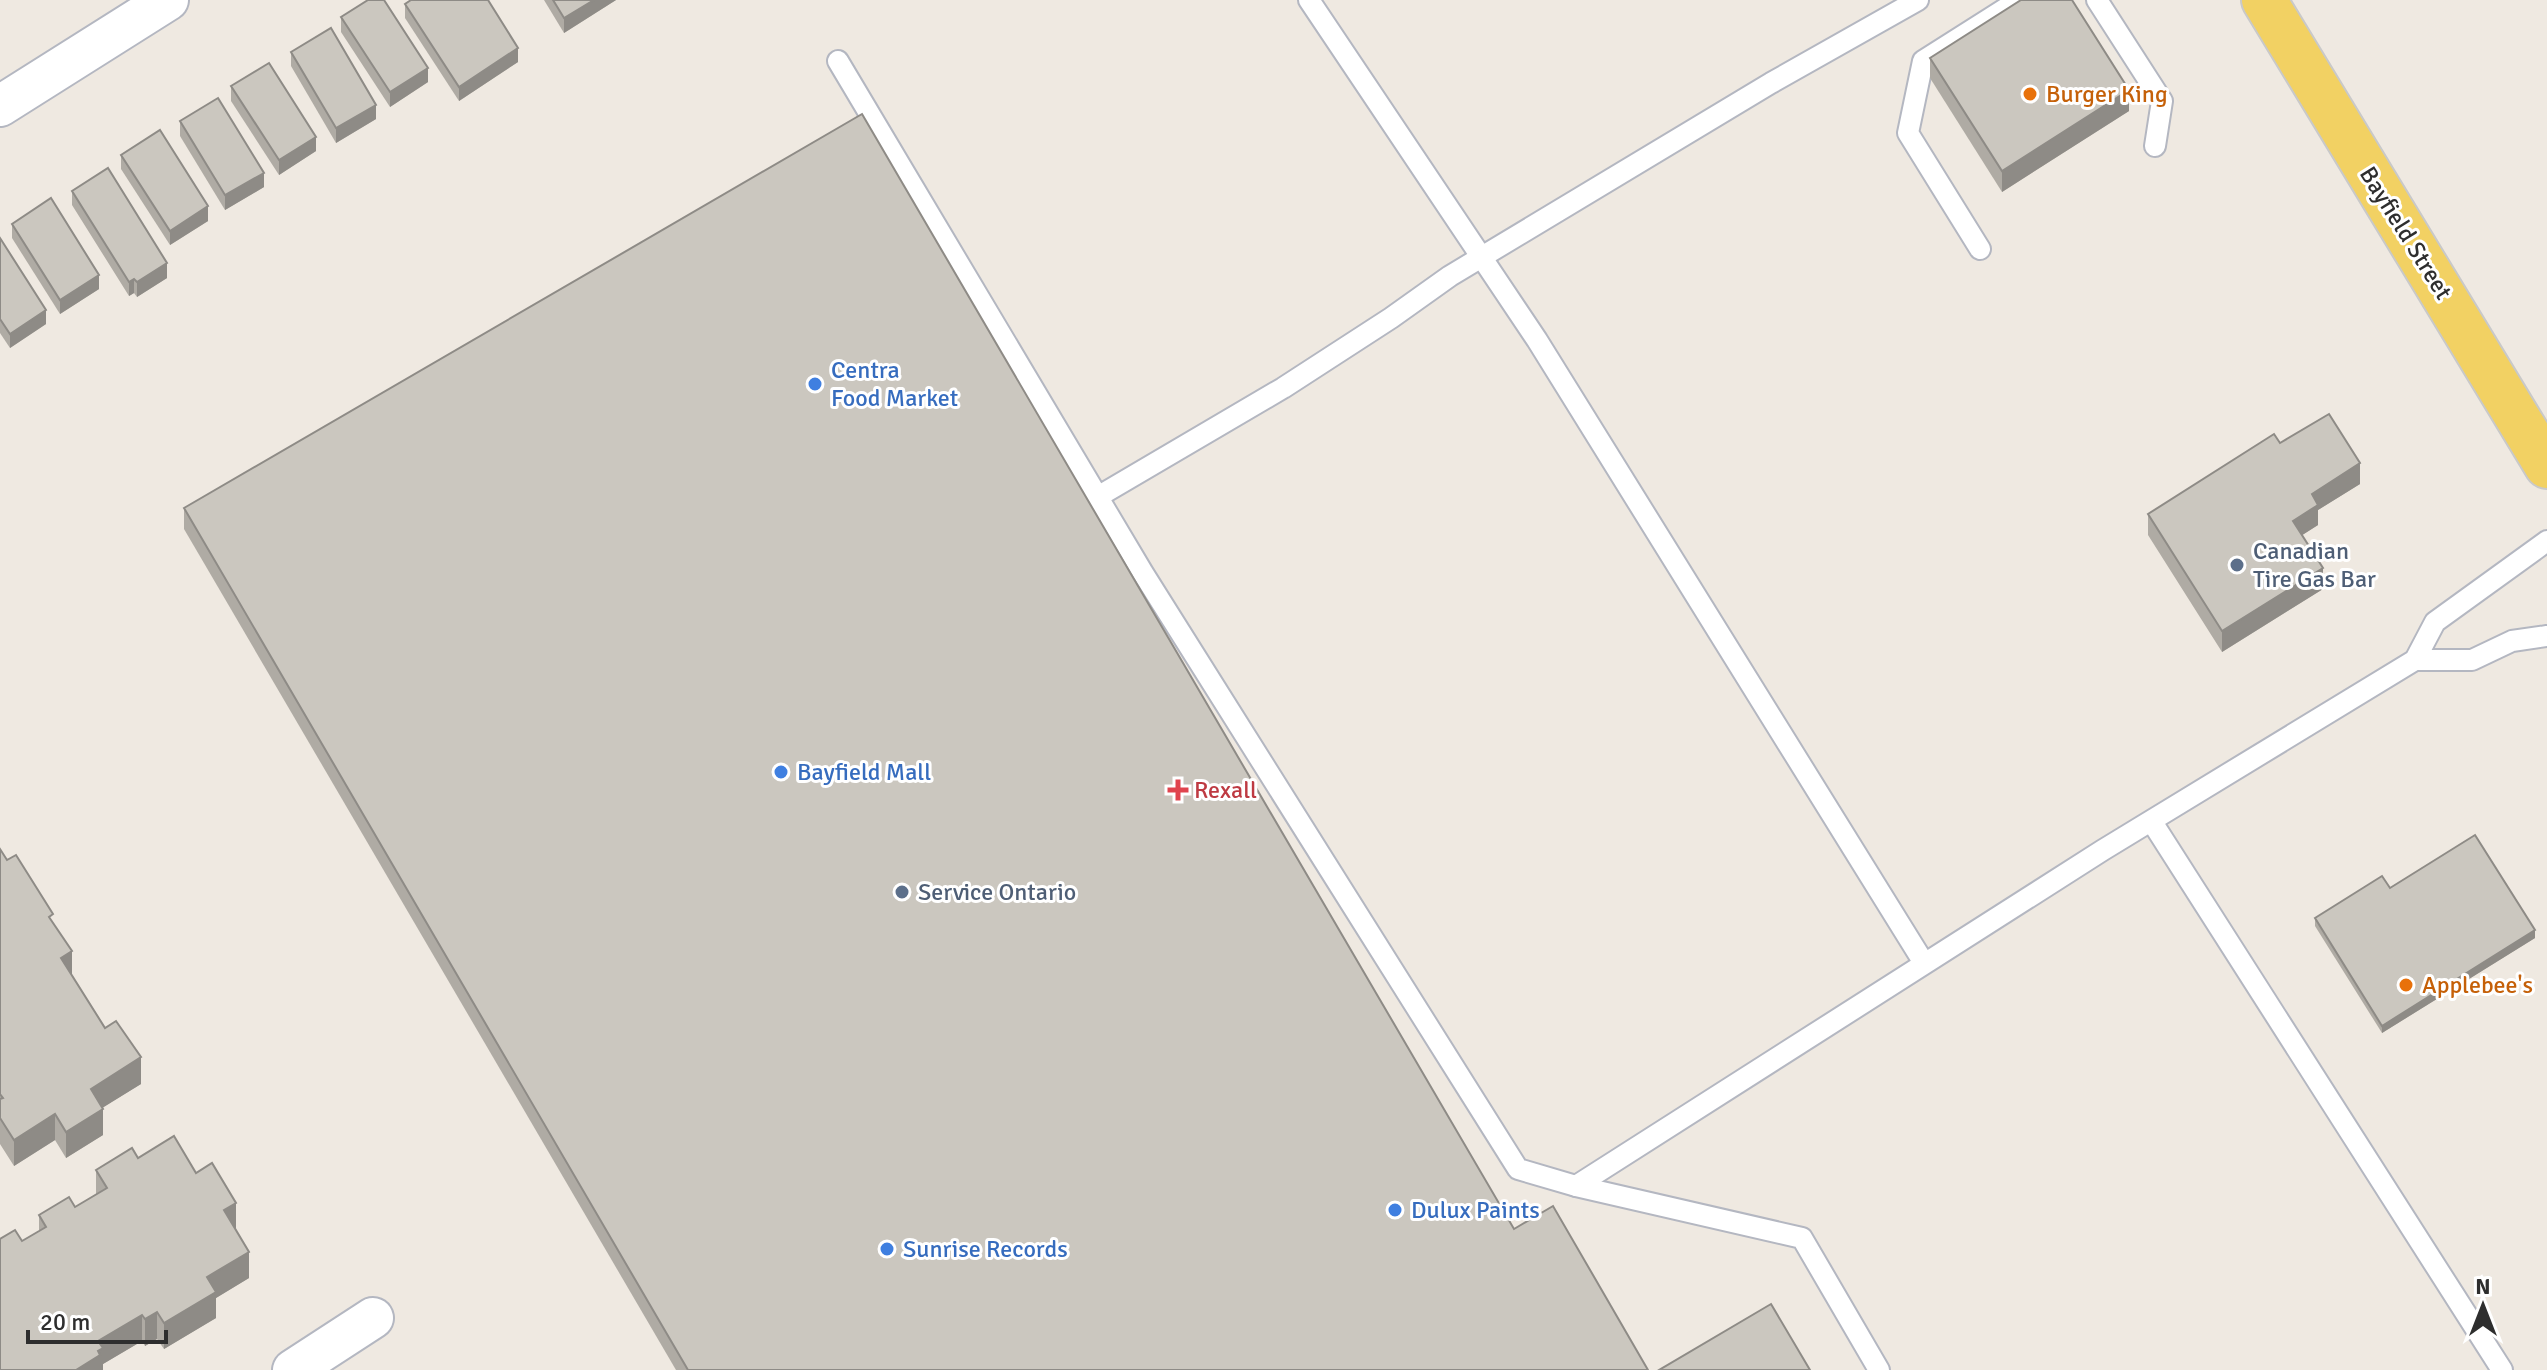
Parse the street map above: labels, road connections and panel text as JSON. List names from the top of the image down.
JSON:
{
  "streets": {
    "main road": ["Bayfield Street"]
  },
  "places": {
    "other": [
      "Burger King",
      "Centra Food Market",
      "Canadian Tire Gas Bar",
      "Bayfield Mall",
      "Service Ontario",
      "Applebee's",
      "Dulux Paints",
      "Sunrise Records"
    ],
    "health": ["Rexall"]
  },
  "scale_bar": "20 m",
  "north": "top"
}
